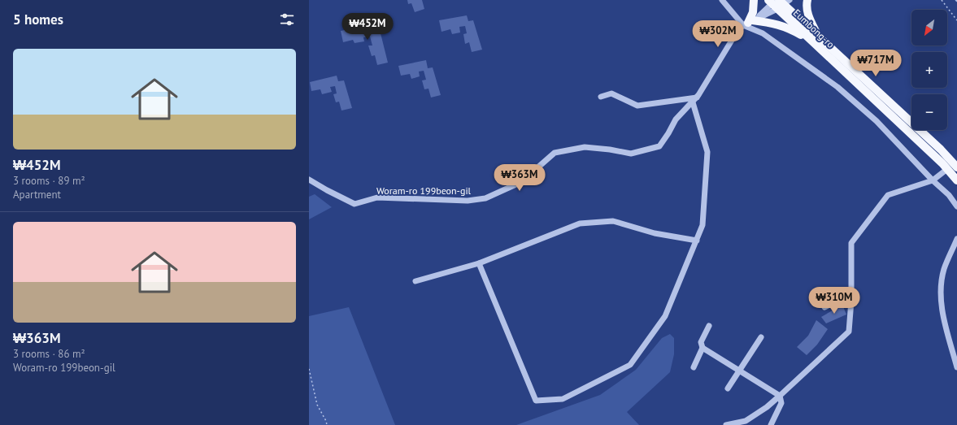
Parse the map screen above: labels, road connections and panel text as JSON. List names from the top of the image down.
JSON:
{
  "streets": {
    "main road": ["Eumbong-ro"],
    "street": ["Woram-ro 199beon-gil"]
  },
  "crossings": [
    ["Eumbong-ro", "Woram-ro 199beon-gil"]
  ],
  "north": "bottom left",
  "page": {
    "heading": "5 homes",
    "map_buttons": ["+", "−"],
    "price": [
      "₩452M",
      "₩302M",
      "₩717M",
      "₩363M",
      "₩310M"
    ],
    "list": [
      {
        "name": "₩452M",
        "note": "3 rooms · 89 m² · Apartment"
      },
      {
        "name": "₩363M",
        "note": "3 rooms · 86 m² · Woram-ro 199beon-gil"
      }
    ]
  }
}
